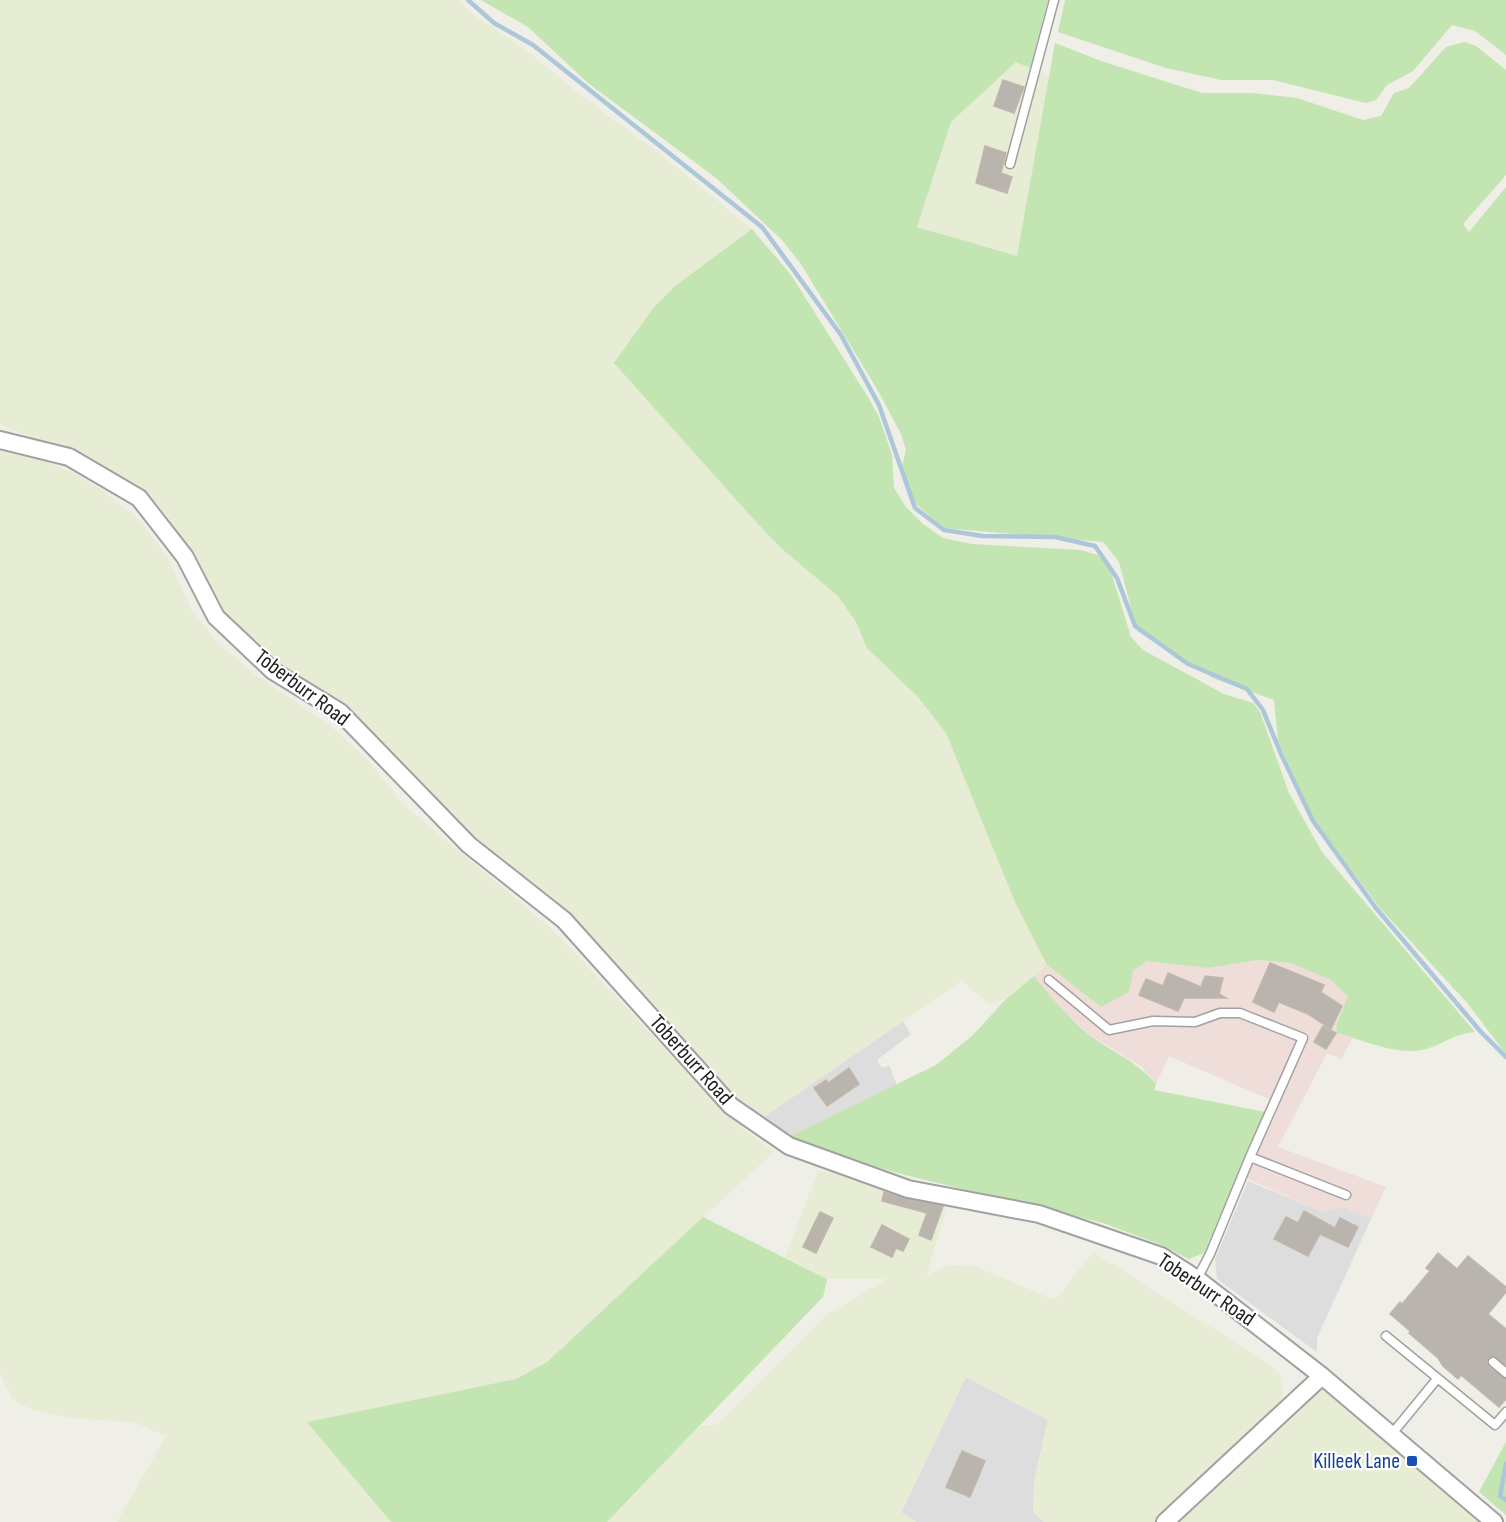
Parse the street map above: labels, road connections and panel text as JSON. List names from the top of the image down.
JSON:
{
  "streets": {
    "street": ["Toberburr Road"]
  },
  "places": {
    "transit": ["Killeek Lane"]
  }
}
